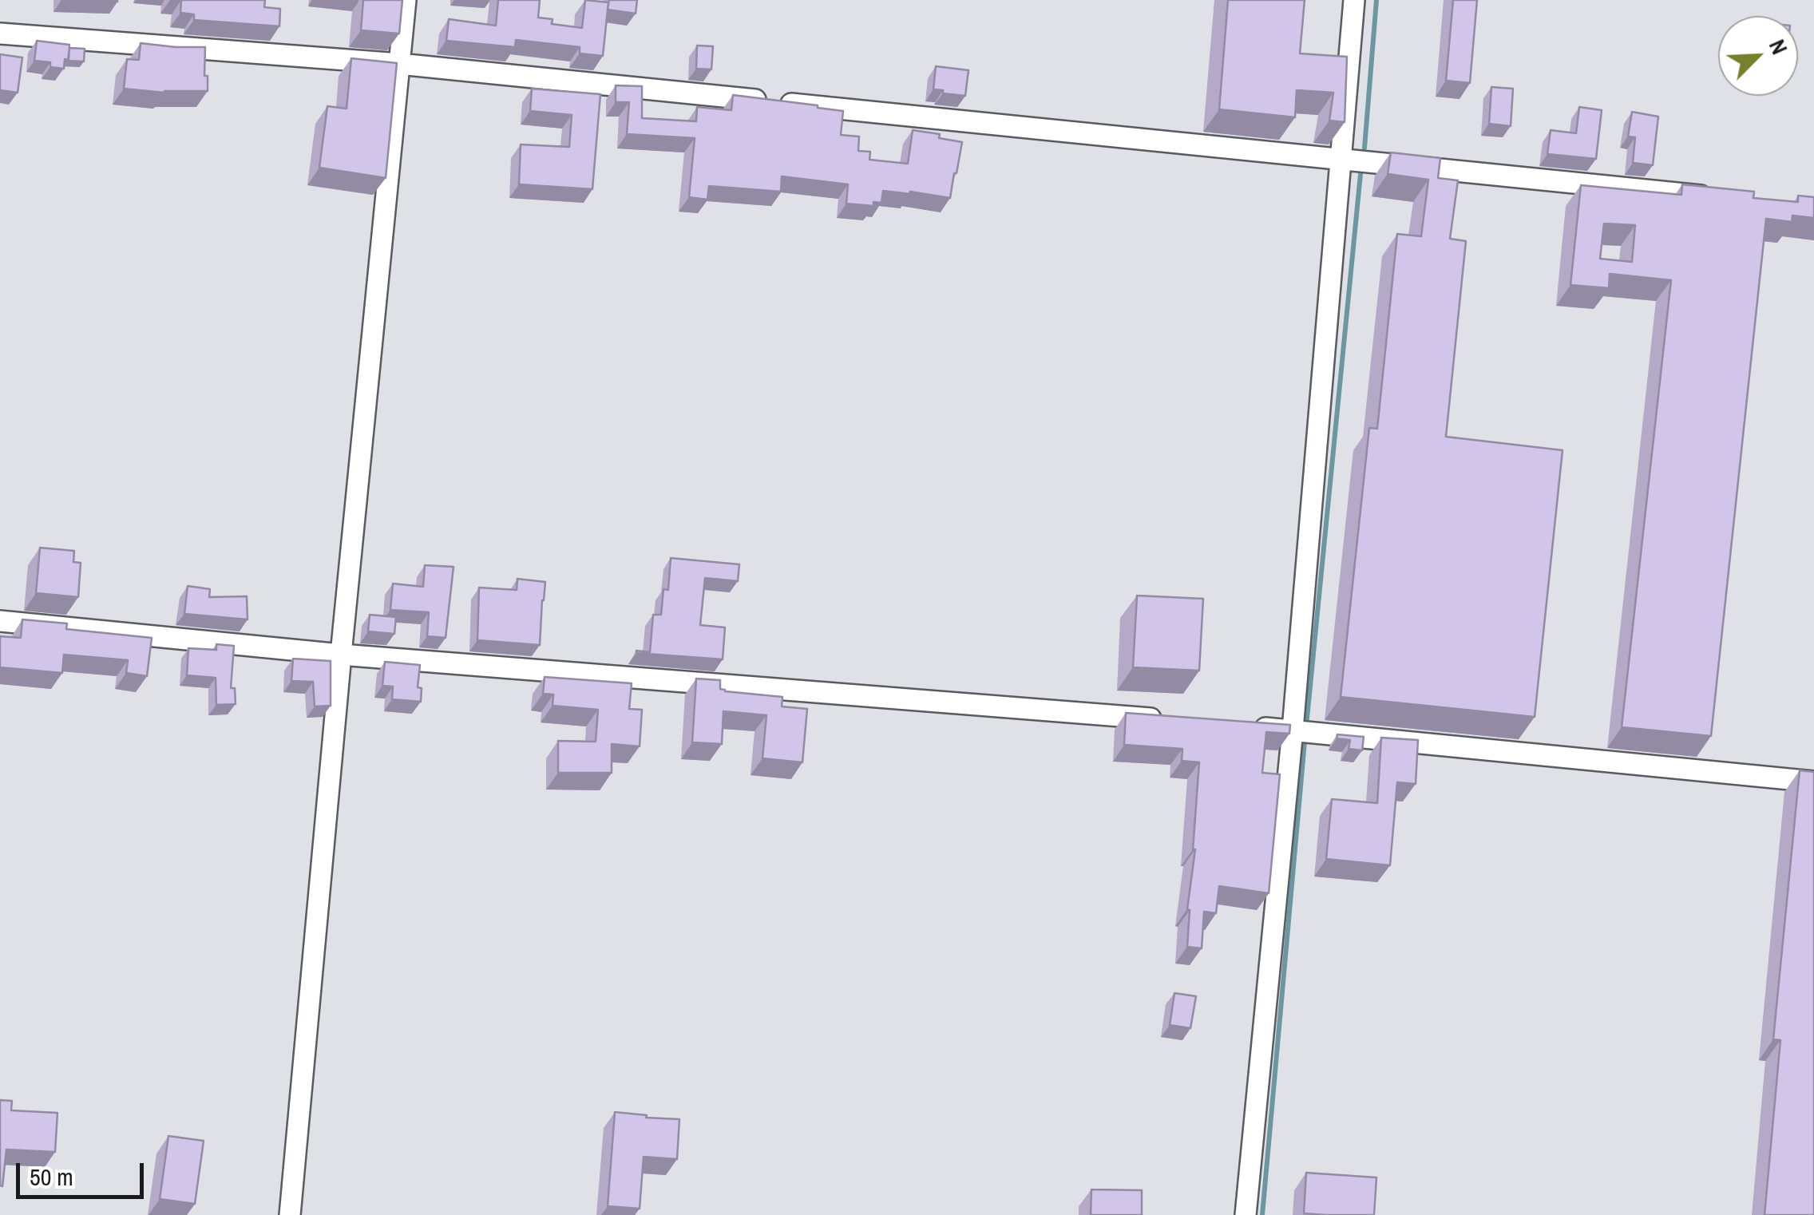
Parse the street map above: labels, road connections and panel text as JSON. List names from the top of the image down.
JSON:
{
  "scale_bar": "50 m",
  "north": "top right"
}
